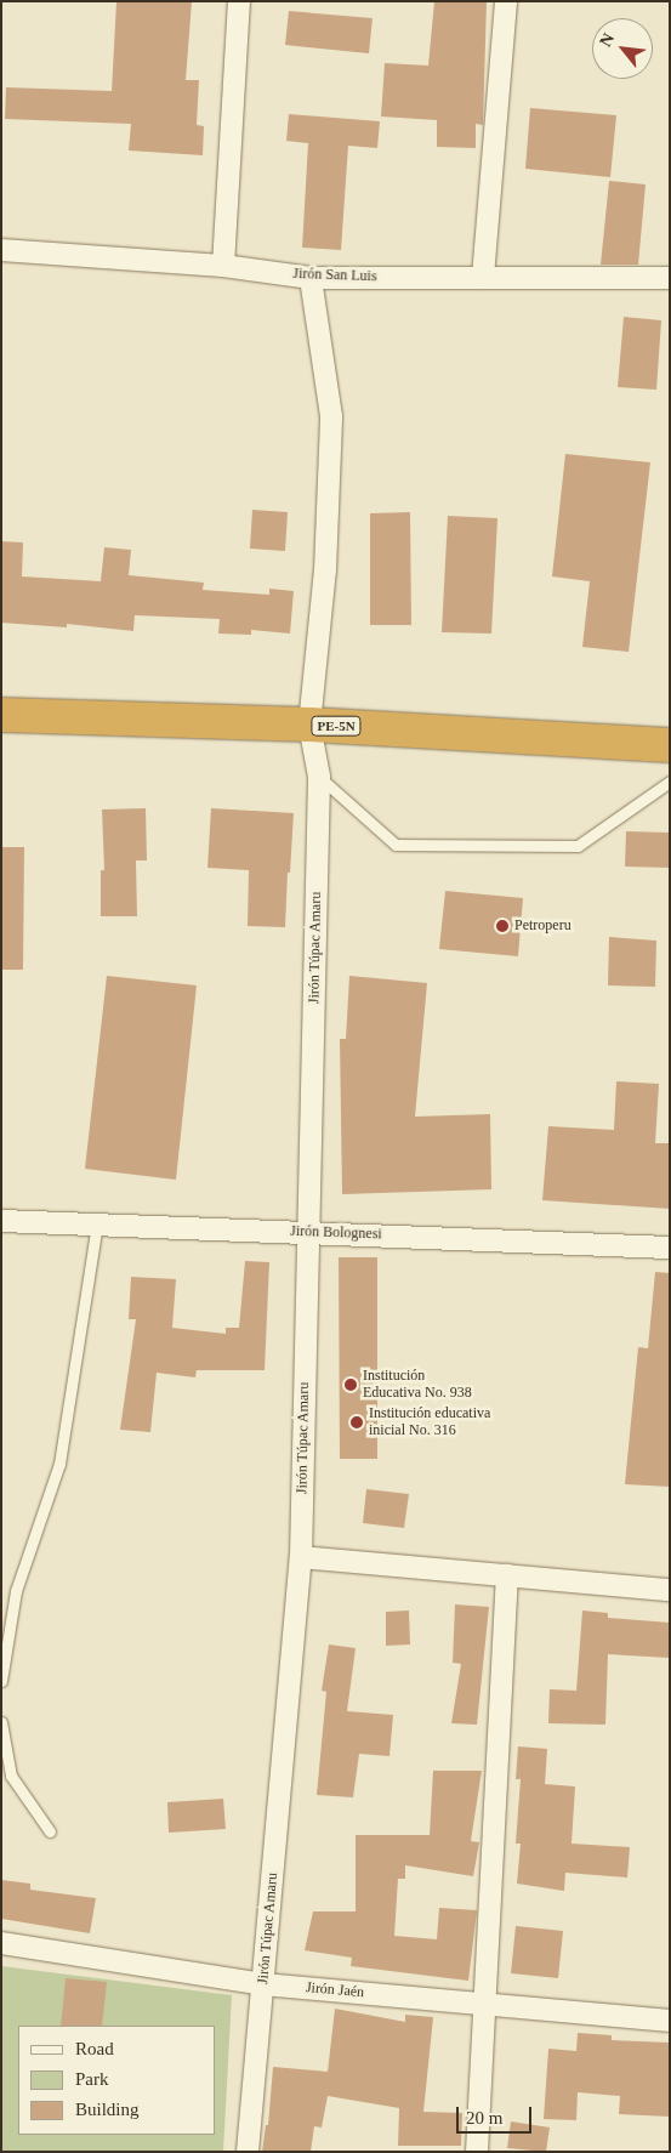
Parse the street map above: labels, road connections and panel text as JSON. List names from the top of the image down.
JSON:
{
  "streets": {
    "highway": ["PE-5N"],
    "street": [
      "Jirón San Luis",
      "Jirón Túpac Amaru",
      "Jirón Bolognesi",
      "Jirón Jaén"
    ]
  },
  "crossings": [
    ["Jirón San Luis", "Jirón Túpac Amaru"],
    ["PE-5N", "Jirón Túpac Amaru"],
    ["Jirón Túpac Amaru", "Jirón Bolognesi"],
    ["Jirón Túpac Amaru", "Jirón Jaén"]
  ],
  "places": ["Petroperu", "Institución Educativa No. 938", "Institución educativa inicial No. 316"],
  "legend": ["Road", "Park", "Building"],
  "scale_bar": "20 m",
  "north": "top left"
}
